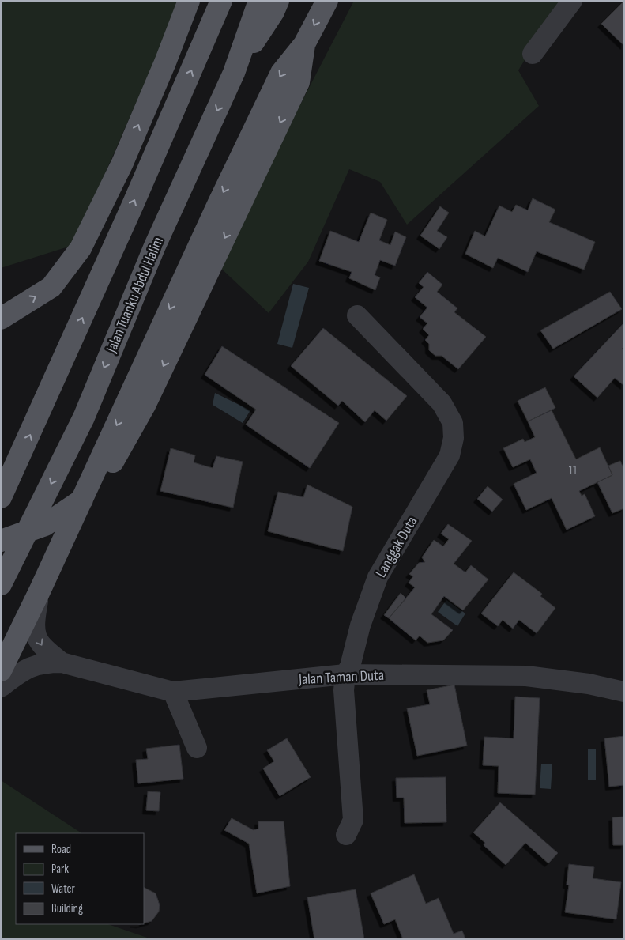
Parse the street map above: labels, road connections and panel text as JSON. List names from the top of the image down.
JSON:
{
  "streets": {
    "main road": ["Jalan Tuanku Abdul Halim"],
    "street": ["Langgak Duta", "Jalan Taman Duta"]
  },
  "crossings": [
    ["Langgak Duta", "Jalan Taman Duta"]
  ],
  "house_numbers": ["11"],
  "legend": [
    "Road",
    "Park",
    "Water",
    "Building"
  ]
}
